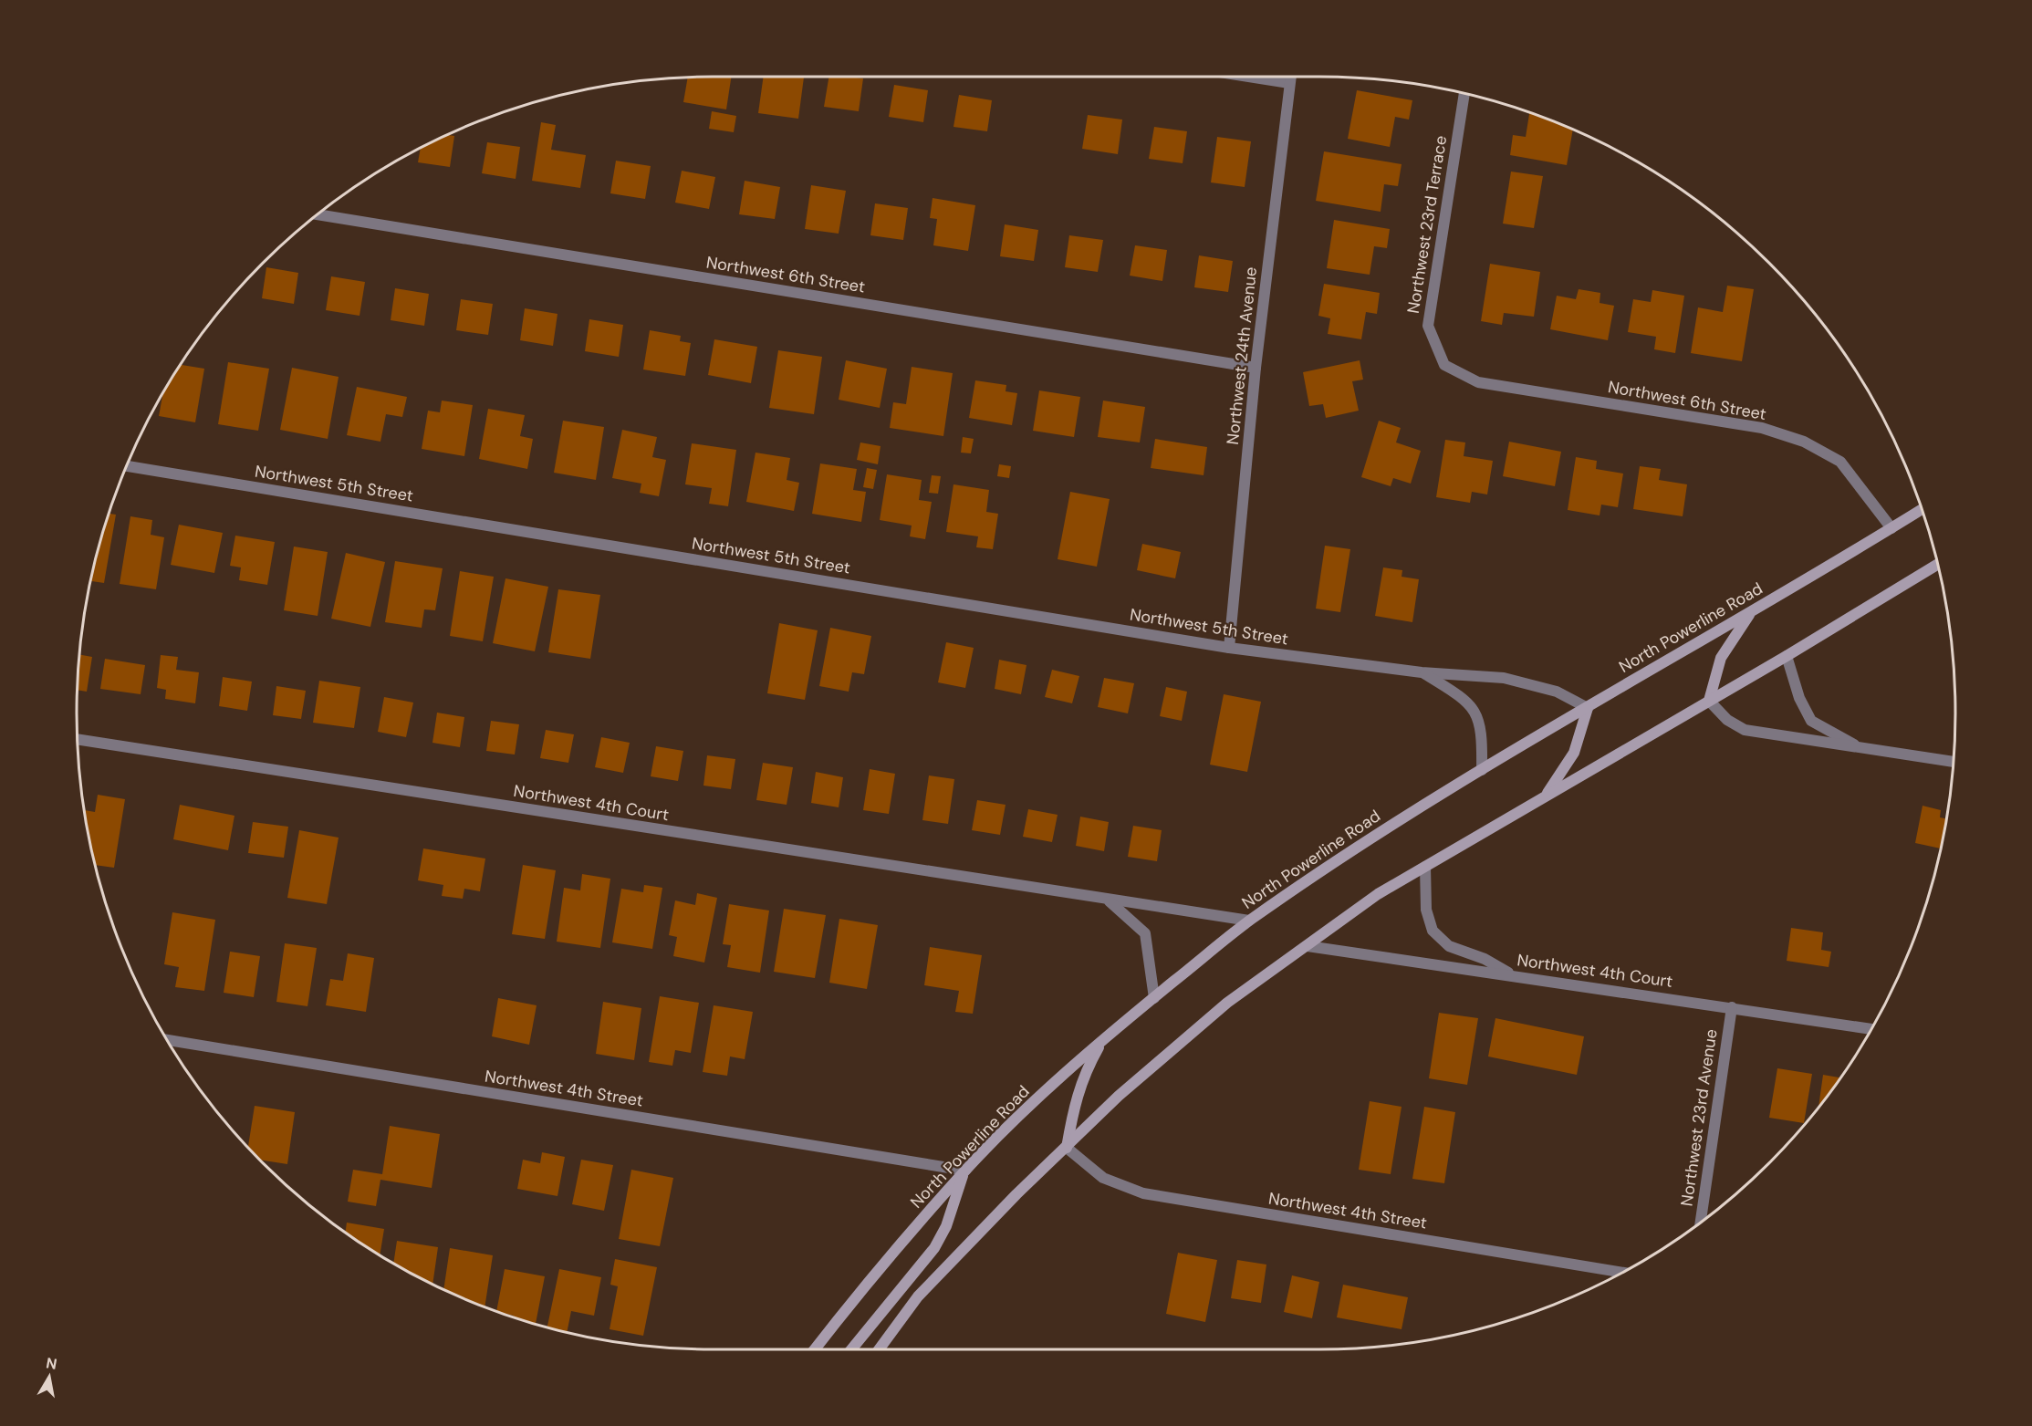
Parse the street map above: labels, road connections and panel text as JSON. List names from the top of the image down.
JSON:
{
  "streets": {
    "main road": ["North Powerline Road"],
    "street": [
      "Northwest 23rd Terrace",
      "Northwest 6th Street",
      "Northwest 24th Avenue",
      "Northwest 5th Street",
      "Northwest 4th Court",
      "Northwest 4th Street",
      "Northwest 23rd Avenue"
    ]
  },
  "crossings": [
    ["Northwest 23rd Terrace", "Northwest 6th Street"],
    ["Northwest 6th Street", "Northwest 24th Avenue"],
    ["Northwest 6th Street", "North Powerline Road"],
    ["Northwest 24th Avenue", "Northwest 5th Street"],
    ["Northwest 5th Street", "North Powerline Road"],
    ["North Powerline Road", "Northwest 4th Court"],
    ["North Powerline Road", "Northwest 4th Street"],
    ["Northwest 4th Court", "Northwest 23rd Avenue"]
  ],
  "north": "top"
}
